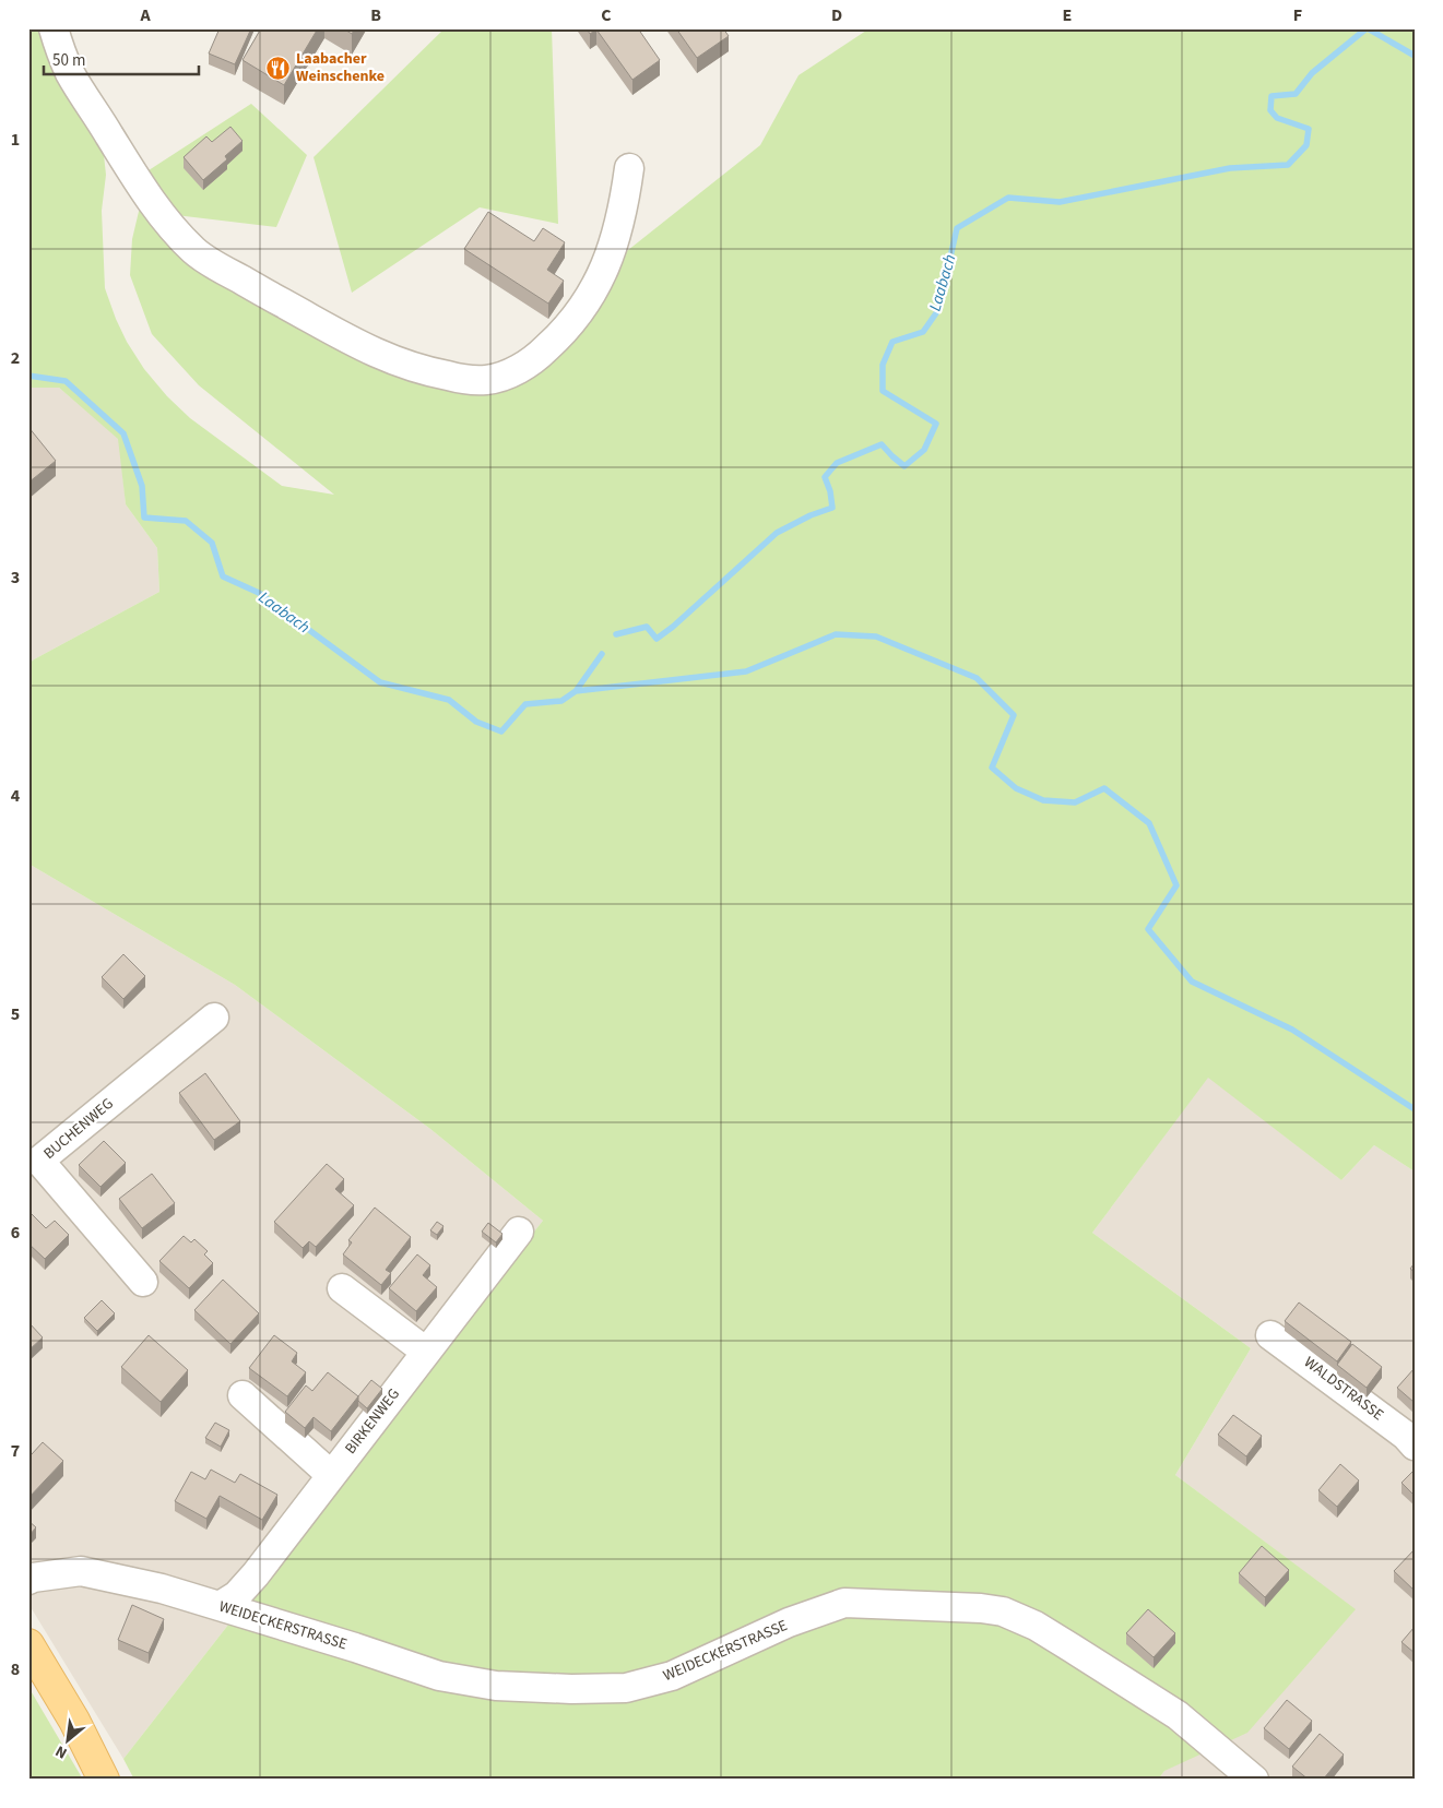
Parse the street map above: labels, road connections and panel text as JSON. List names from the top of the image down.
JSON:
{
  "streets": {
    "street": [
      "BUCHENWEG",
      "WALDSTRASSE",
      "BIRKENWEG",
      "WEIDECKERSTRASSE"
    ]
  },
  "crossings": [
    ["BIRKENWEG", "WEIDECKERSTRASSE"]
  ],
  "water": ["Laabach"],
  "places": {
    "restaurant": ["Laabacher Weinschenke"]
  },
  "scale_bar": "50 m",
  "north": "bottom left",
  "grid": {
    "columns": [
      "A",
      "B",
      "C",
      "D",
      "E",
      "F"
    ],
    "rows": [
      "1",
      "2",
      "3",
      "4",
      "5",
      "6",
      "7",
      "8"
    ]
  }
}
